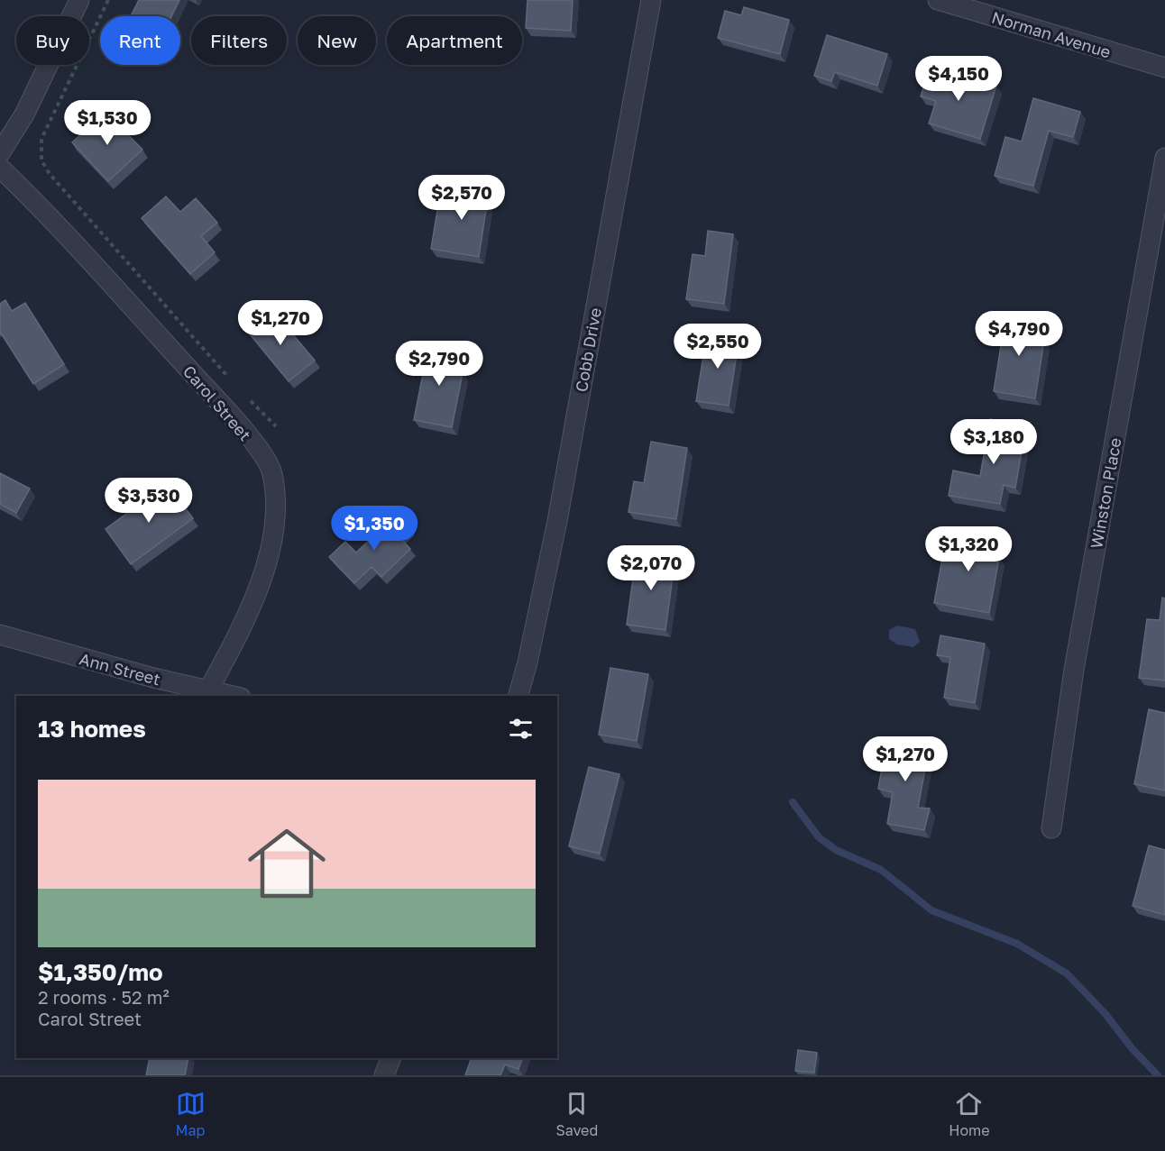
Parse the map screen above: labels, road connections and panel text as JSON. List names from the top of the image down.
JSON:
{
  "streets": {
    "street": [
      "Norman Avenue",
      "Cobb Drive",
      "Carol Street",
      "Winston Place",
      "Ann Street"
    ]
  },
  "crossings": [
    ["Carol Street", "Ann Street"]
  ],
  "page": {
    "chip": [
      "Buy",
      "Rent",
      "Filters",
      "New",
      "Apartment"
    ],
    "price": [
      "$4,150",
      "$1,530",
      "$2,570",
      "$1,270",
      "$4,790",
      "$2,550",
      "$2,790",
      "$3,180",
      "$3,530",
      "$1,350",
      "$1,320",
      "$2,070",
      "$1,270"
    ],
    "heading": "13 homes",
    "list": [
      {
        "name": "$1,350/mo",
        "note": "2 rooms · 52 m² · Carol Street"
      }
    ],
    "tabs": ["Map", "Saved", "Home"]
  }
}
